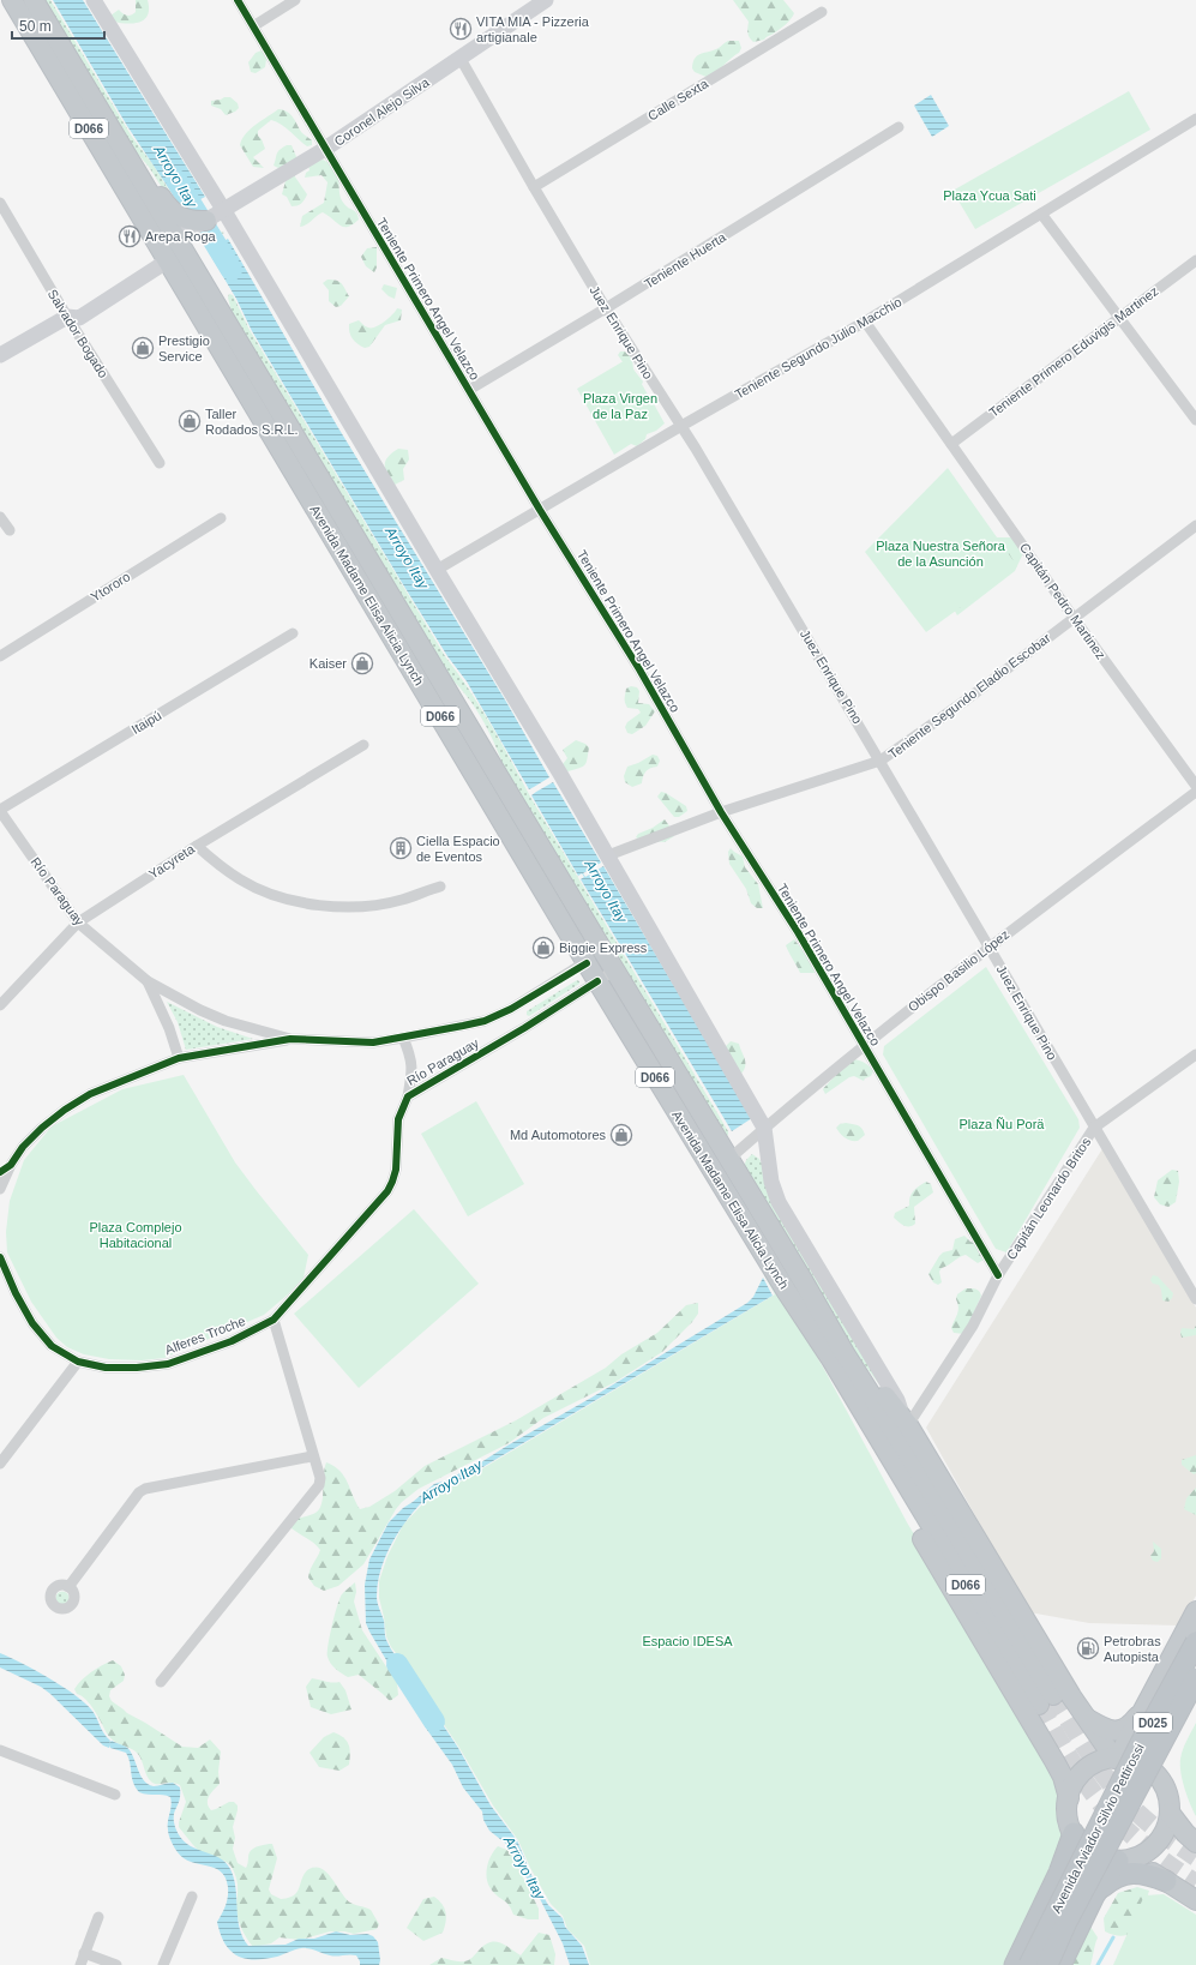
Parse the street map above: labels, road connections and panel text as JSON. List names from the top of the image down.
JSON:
{
  "streets": {
    "highway": [
      "Coronel Alejo Silva",
      "D066",
      "Avenida Madame Elisa Alicia Lynch",
      "D025",
      "Avenida Aviador Silvio Pettirossi"
    ],
    "street": [
      "Calle Sexta",
      "Teniente Huerta",
      "Teniente Primero Angel Velazco",
      "Juez Enrique Pino",
      "Salvador Bogado",
      "Teniente Segundo Julio Macchio",
      "Teniente Primero Eduvigis Martinez",
      "Ytororo",
      "Capitán Pedro Martinez",
      "Teniente Segundo Eladio Escobar",
      "Itaipú",
      "Yacyreta",
      "Río Paraguay",
      "Obispo Basilio López",
      "Capitán Leonardo Britos",
      "Alferes Troche"
    ]
  },
  "crossings": [
    ["Calle Sexta", "Juez Enrique Pino"],
    ["Coronel Alejo Silva", "Teniente Primero Angel Velazco"],
    ["Coronel Alejo Silva", "Juez Enrique Pino"],
    ["Coronel Alejo Silva", "Salvador Bogado"],
    ["Coronel Alejo Silva", "Avenida Madame Elisa Alicia Lynch"],
    ["Teniente Huerta", "Teniente Primero Angel Velazco"],
    ["Teniente Huerta", "Juez Enrique Pino"],
    ["Teniente Primero Angel Velazco", "Teniente Segundo Julio Macchio"],
    ["Teniente Primero Angel Velazco", "Teniente Segundo Eladio Escobar"],
    ["Teniente Primero Angel Velazco", "Obispo Basilio López"],
    ["Teniente Primero Angel Velazco", "Capitán Leonardo Britos"],
    ["Juez Enrique Pino", "Teniente Segundo Julio Macchio"],
    ["Juez Enrique Pino", "Teniente Segundo Eladio Escobar"],
    ["Juez Enrique Pino", "Obispo Basilio López"],
    ["Juez Enrique Pino", "Capitán Leonardo Britos"],
    ["Teniente Segundo Julio Macchio", "Capitán Pedro Martinez"],
    ["Teniente Primero Eduvigis Martinez", "Capitán Pedro Martinez"],
    ["Avenida Madame Elisa Alicia Lynch", "Río Paraguay"],
    ["Avenida Madame Elisa Alicia Lynch", "Obispo Basilio López"],
    ["Capitán Pedro Martinez", "Teniente Segundo Eladio Escobar"],
    ["Itaipú", "Río Paraguay"],
    ["Yacyreta", "Río Paraguay"],
    ["Río Paraguay", "Alferes Troche"]
  ],
  "water": ["Arroyo Itay"],
  "parks": [
    "Plaza Ycua Sati",
    "Plaza Virgen de la Paz",
    "Plaza Nuestra Señora de la Asunción",
    "Plaza Ñu Porä",
    "Plaza Complejo Habitacional",
    "Espacio IDESA"
  ],
  "places": {
    "restaurant": ["VITA MIA - Pizzeria artigianale", "Arepa Roga"],
    "shop": [
      "Prestigio Service",
      "Taller Rodados S.R.L.",
      "Kaiser",
      "Biggie Express",
      "Md Automotores"
    ],
    "building": ["Ciella Espacio de Eventos"],
    "fuel station": ["Petrobras Autopista"]
  },
  "scale_bar": "50 m"
}
